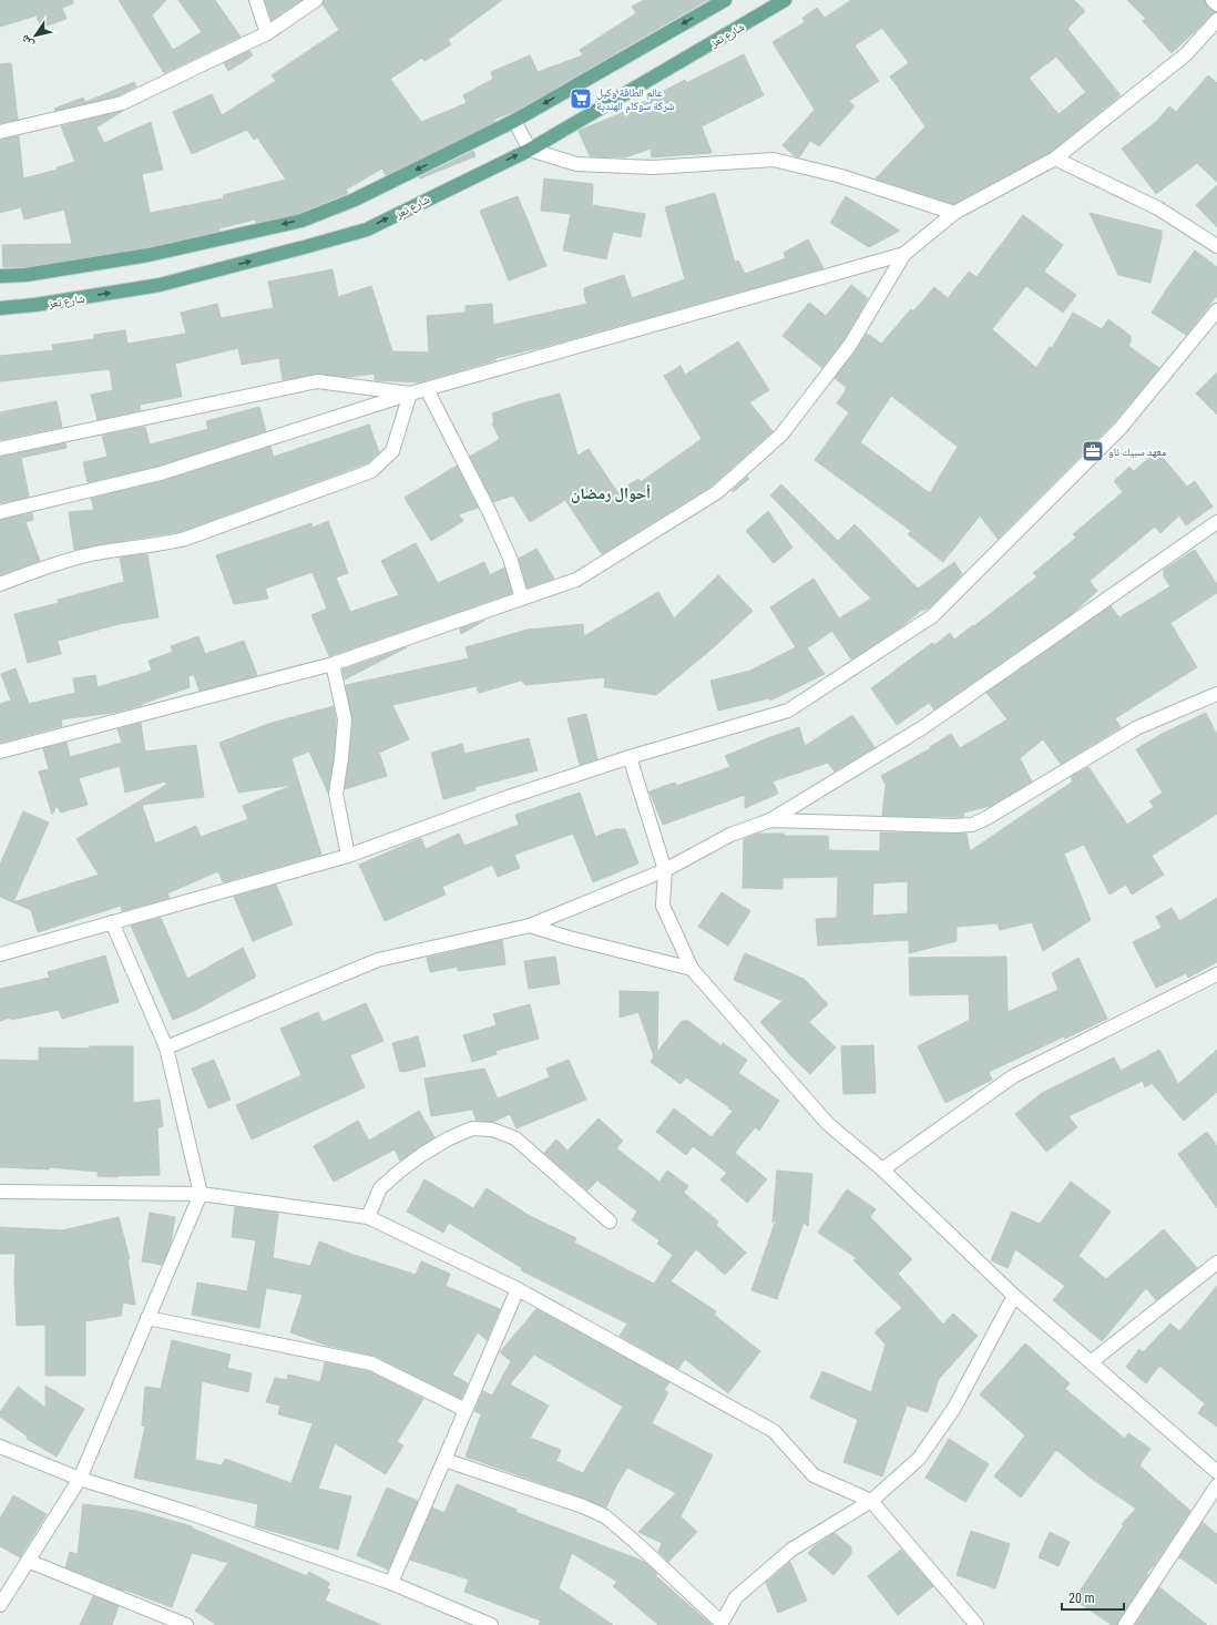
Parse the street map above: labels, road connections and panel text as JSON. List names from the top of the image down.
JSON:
{
  "streets": {
    "main road": ["شارع تعز"]
  },
  "districts": ["أحوال رمضان"],
  "places": {
    "supermarket": ["عالم الطاقة وكيل شركة سوكام الهندية"],
    "office": ["معهد سبيك ناو"]
  },
  "scale_bar": "20 m",
  "north": "bottom left"
}
